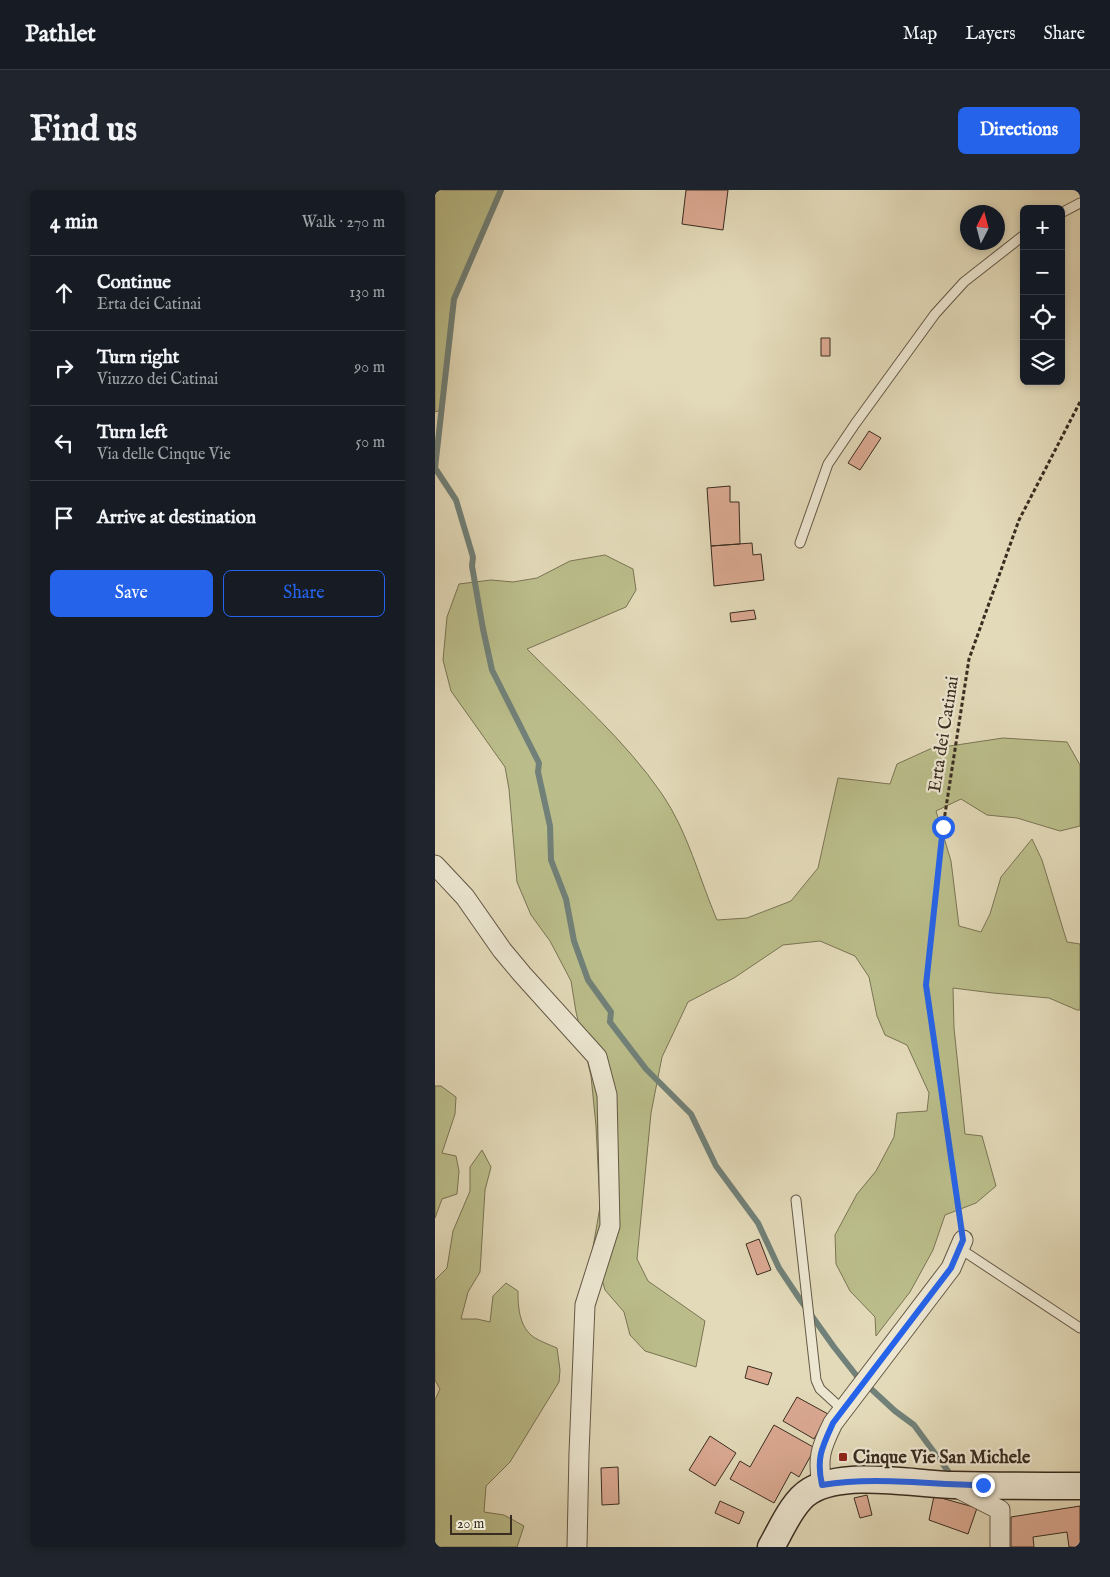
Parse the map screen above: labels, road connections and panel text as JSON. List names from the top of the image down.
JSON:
{
  "streets": {
    "path": ["Erta dei Catinai"]
  },
  "places": {
    "transit": ["Cinque Vie San Michele"]
  },
  "scale_bar": "20 m",
  "north": "top",
  "page": {
    "header": "Pathlet",
    "nav": ["Map", "Layers", "Share"],
    "buttons": [
      "Directions",
      ["Save", "Share"]
    ],
    "title": "Find us",
    "heading": ["4 min", "Walk · 270 m"],
    "map_buttons": ["+", "−"],
    "list": [
      ["Continue", "Erta dei Catinai", "130 m"],
      ["Turn right", "Viuzzo dei Catinai", "90 m"],
      ["Turn left", "Via delle Cinque Vie", "50 m"],
      "Arrive at destination"
    ],
    "scale": "20 m"
  }
}
